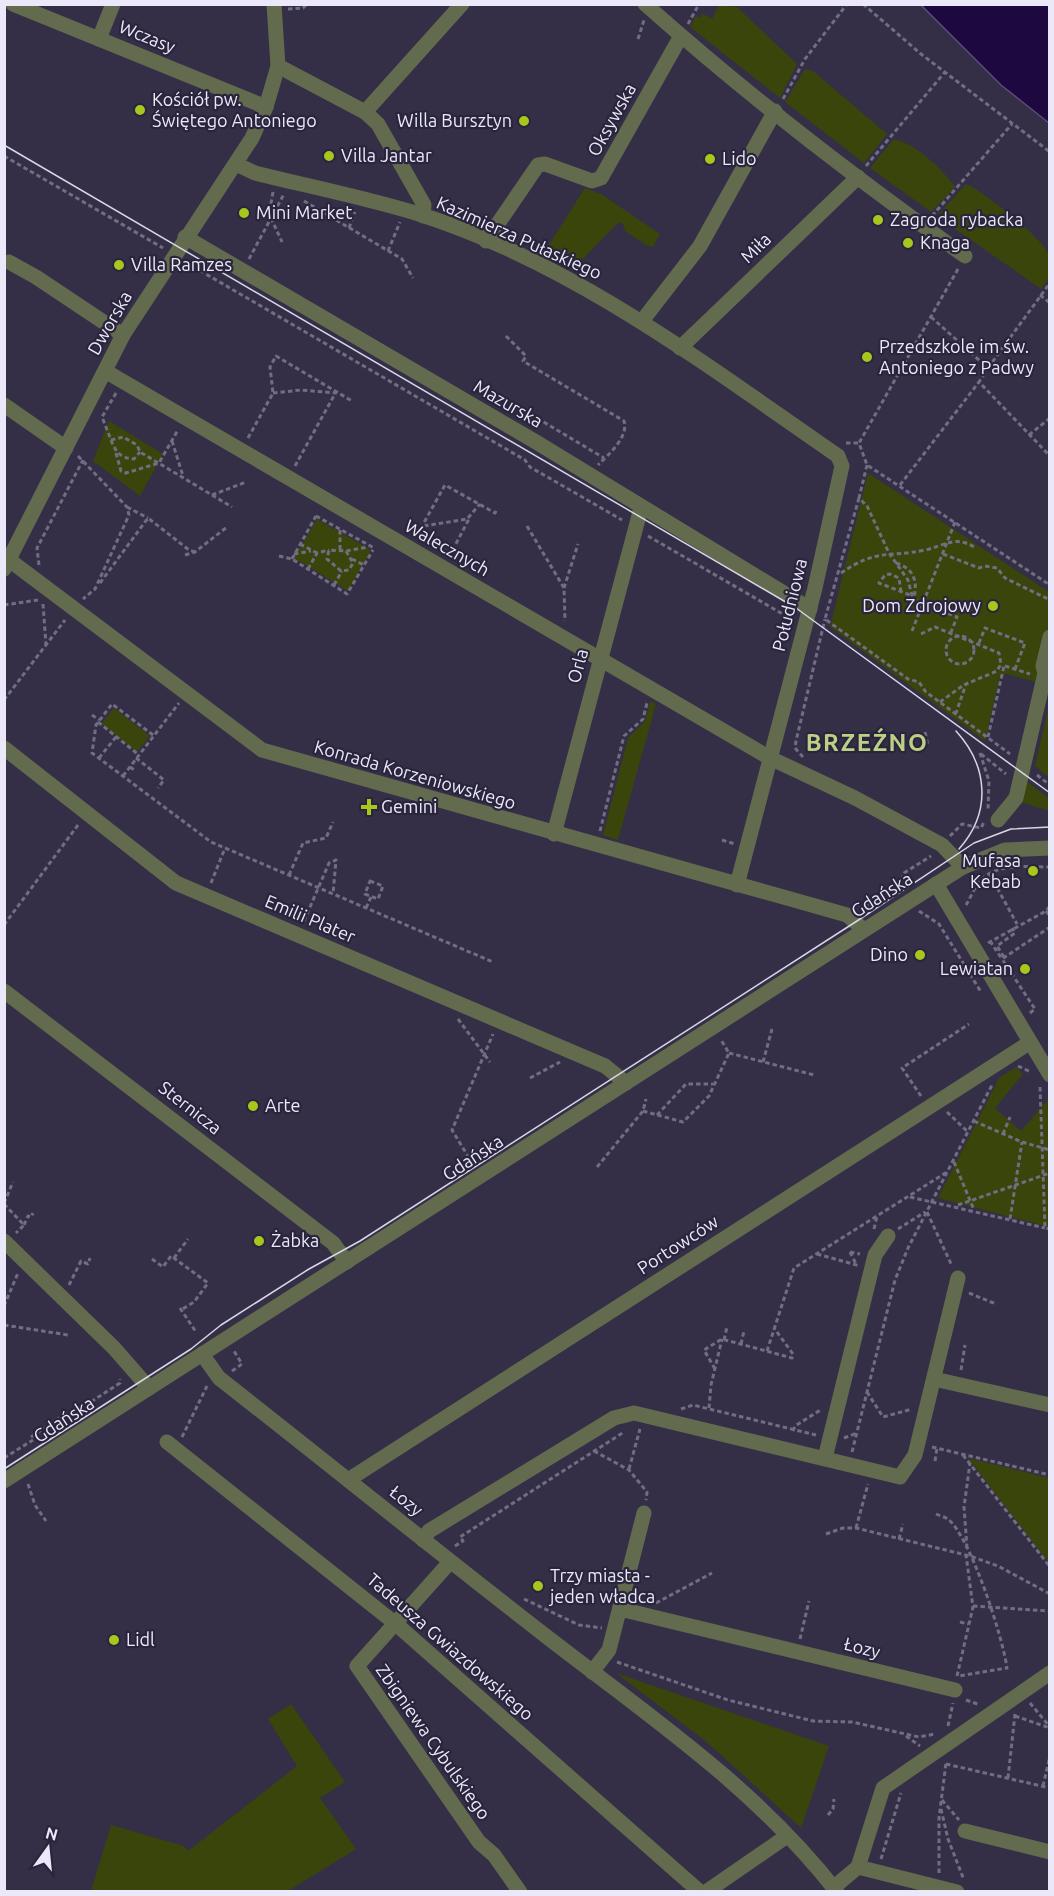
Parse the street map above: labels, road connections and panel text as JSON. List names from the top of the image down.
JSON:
{
  "streets": {
    "street": [
      "Wczasy",
      "Oksywska",
      "Kazimierza Pułaskiego",
      "Miła",
      "Dworska",
      "Mazurska",
      "Walecznych",
      "Południowa",
      "Orla",
      "Konrada Korzeniowskiego",
      "Gdańska",
      "Emilii Plater",
      "Sternicza",
      "Portowców",
      "Łozy",
      "Tadeusza Gwiazdowskiego",
      "Zbigniewa Cybulskiego"
    ]
  },
  "crossings": [
    ["Wczasy", "Dworska"],
    ["Oksywska", "Kazimierza Pułaskiego"],
    ["Kazimierza Pułaskiego", "Miła"],
    ["Kazimierza Pułaskiego", "Dworska"],
    ["Kazimierza Pułaskiego", "Południowa"],
    ["Dworska", "Mazurska"],
    ["Dworska", "Walecznych"],
    ["Dworska", "Konrada Korzeniowskiego"],
    ["Mazurska", "Południowa"],
    ["Mazurska", "Orla"],
    ["Walecznych", "Południowa"],
    ["Walecznych", "Orla"],
    ["Południowa", "Konrada Korzeniowskiego"],
    ["Orla", "Konrada Korzeniowskiego"],
    ["Konrada Korzeniowskiego", "Gdańska"],
    ["Gdańska", "Emilii Plater"],
    ["Gdańska", "Sternicza"],
    ["Gdańska", "Łozy"],
    ["Portowców", "Łozy"],
    ["Łozy", "Zbigniewa Cybulskiego"],
    ["Tadeusza Gwiazdowskiego", "Zbigniewa Cybulskiego"]
  ],
  "districts": ["BRZEŹNO"],
  "places": {
    "other": [
      "Kościół pw. Świętego Antoniego",
      "Willa Bursztyn",
      "Villa Jantar",
      "Lido",
      "Mini Market",
      "Zagroda rybacka",
      "Knaga",
      "Villa Ramzes",
      "Przedszkole im św. Antoniego z Padwy",
      "Dom Zdrojowy",
      "Mufasa Kebab",
      "Dino",
      "Lewiatan",
      "Arte",
      "Żabka",
      "Trzy miasta - jeden władca",
      "Lidl"
    ],
    "health": ["Gemini"]
  },
  "north": "top"
}
